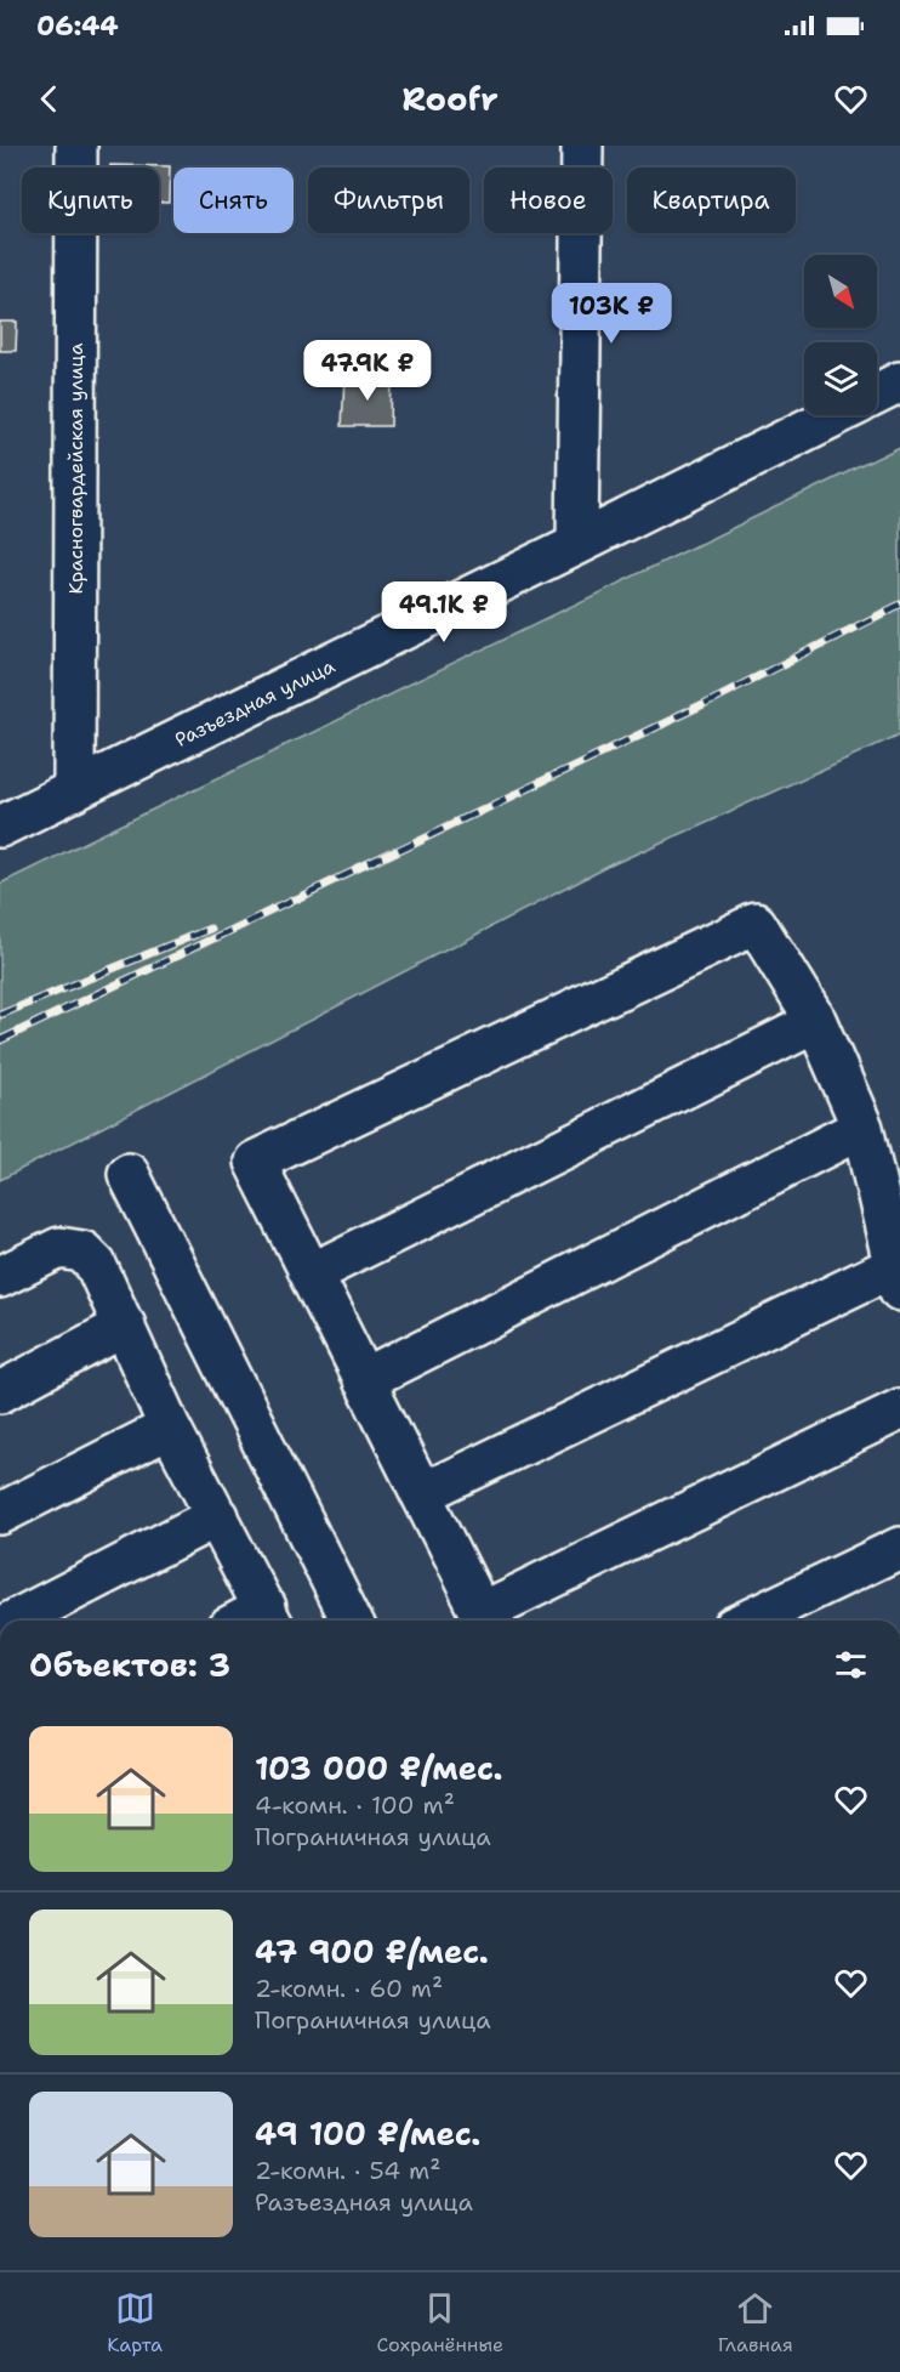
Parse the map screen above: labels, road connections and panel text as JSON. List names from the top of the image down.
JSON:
{
  "streets": {
    "street": ["Красногвардейская улица", "Разъездная улица"]
  },
  "crossings": [
    ["Красногвардейская улица", "Разъездная улица"]
  ],
  "north": "bottom right",
  "page": {
    "status": "06:44",
    "header": "Roofr",
    "chip": [
      "Купить",
      "Снять",
      "Фильтры",
      "Новое",
      "Квартира"
    ],
    "price": ["103K ₽", "47.9K ₽", "49.1K ₽"],
    "heading": "Объектов: 3",
    "list": [
      {
        "name": "103 000 ₽/мес.",
        "note": "4-комн. · 100 m² · Пограничная улица"
      },
      {
        "name": "47 900 ₽/мес.",
        "note": "2-комн. · 60 m² · Пограничная улица"
      },
      {
        "name": "49 100 ₽/мес.",
        "note": "2-комн. · 54 m² · Разъездная улица"
      }
    ],
    "tabs": ["Карта", "Сохранённые", "Главная"]
  }
}
